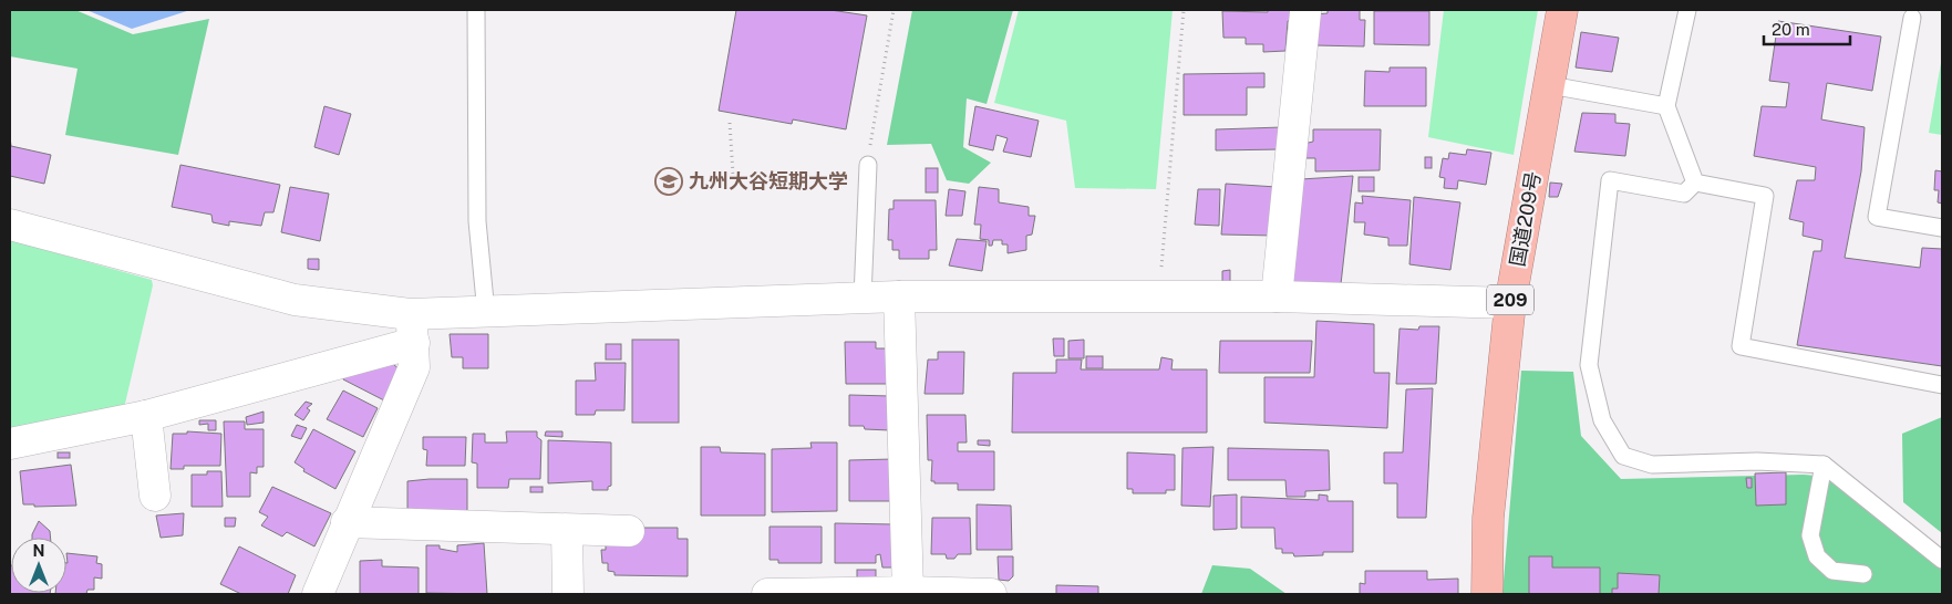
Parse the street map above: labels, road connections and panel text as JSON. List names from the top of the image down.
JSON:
{
  "streets": {
    "highway": ["国道209号", "209"]
  },
  "places": {
    "school or university": ["九州大谷短期大学"]
  },
  "scale_bar": "20 m",
  "north": "top"
}
